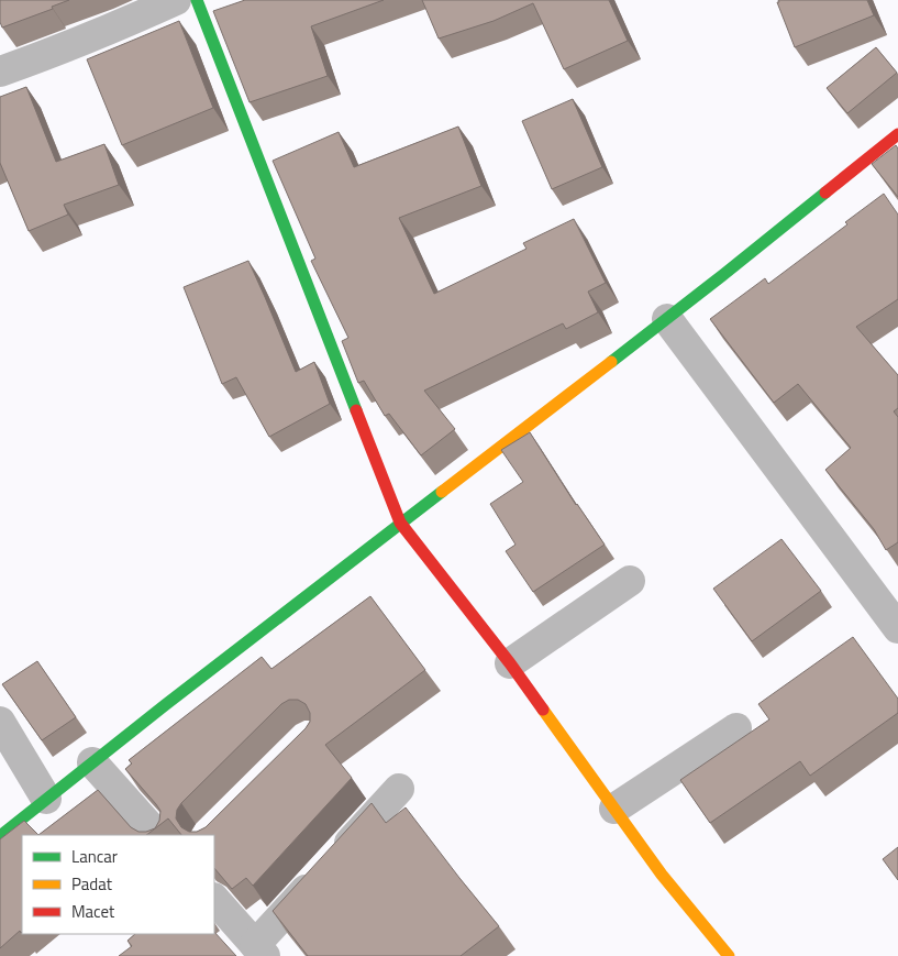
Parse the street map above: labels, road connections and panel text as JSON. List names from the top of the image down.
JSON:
{
  "legend": ["Lancar", "Padat", "Macet"]
}
